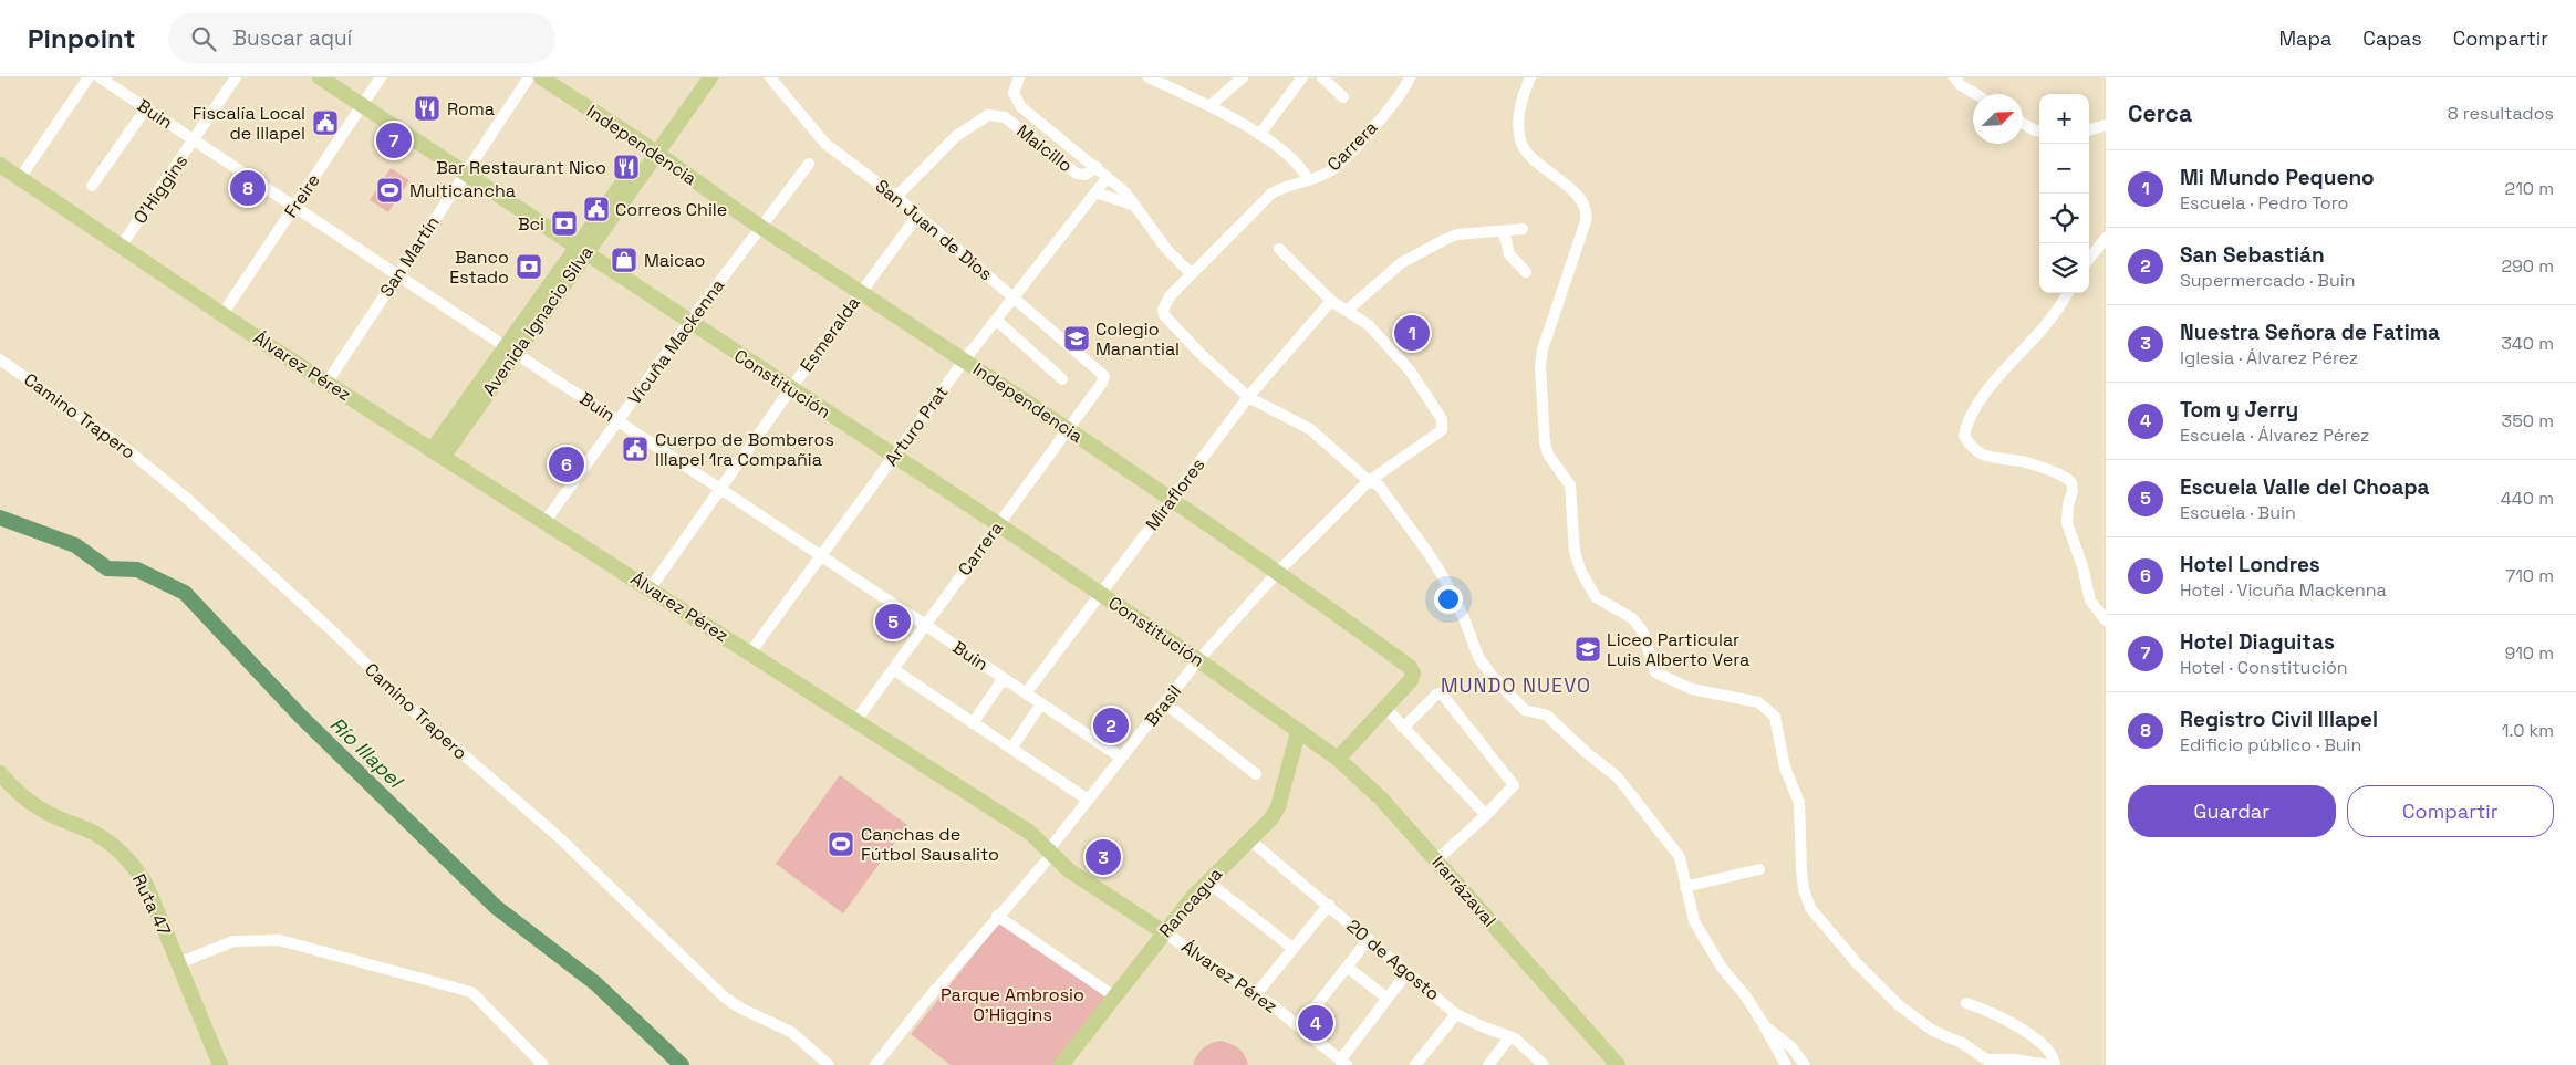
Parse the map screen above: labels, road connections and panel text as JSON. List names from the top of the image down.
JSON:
{
  "streets": {
    "main road": [
      "Independencia",
      "Avenida Ignacio Silva",
      "Álvarez Pérez",
      "Constitución",
      "Irarrázaval",
      "Rancagua",
      "Ruta 47"
    ],
    "street": [
      "Buin",
      "Carrera",
      "Maicillo",
      "O'Higgins",
      "Freire",
      "San Juan de Dios",
      "San Martín",
      "Esmeralda",
      "Vicuña Mackenna",
      "Camino Trapero",
      "Arturo Prat",
      "Miraflores",
      "Brasil",
      "20 de Agosto"
    ]
  },
  "crossings": [
    ["Buin", "Carrera"],
    ["Buin", "O'Higgins"],
    ["Buin", "Freire"],
    ["Buin", "San Martín"],
    ["Buin", "Avenida Ignacio Silva"],
    ["Buin", "Esmeralda"],
    ["Buin", "Vicuña Mackenna"],
    ["Buin", "Arturo Prat"],
    ["Buin", "Miraflores"],
    ["Buin", "Brasil"],
    ["Independencia", "Carrera"],
    ["Independencia", "Avenida Ignacio Silva"],
    ["Independencia", "Esmeralda"],
    ["Independencia", "Vicuña Mackenna"],
    ["Independencia", "Arturo Prat"],
    ["Independencia", "Miraflores"],
    ["Independencia", "Brasil"],
    ["Independencia", "Irarrázaval"],
    ["Carrera", "San Juan de Dios"],
    ["Carrera", "Álvarez Pérez"],
    ["Carrera", "Constitución"],
    ["Carrera", "Miraflores"],
    ["Maicillo", "San Juan de Dios"],
    ["O'Higgins", "Álvarez Pérez"],
    ["Freire", "Álvarez Pérez"],
    ["Freire", "Constitución"],
    ["San Juan de Dios", "Esmeralda"],
    ["San Juan de Dios", "Arturo Prat"],
    ["San Martín", "Álvarez Pérez"],
    ["San Martín", "Constitución"],
    ["Avenida Ignacio Silva", "Álvarez Pérez"],
    ["Avenida Ignacio Silva", "Constitución"],
    ["Esmeralda", "Álvarez Pérez"],
    ["Esmeralda", "Constitución"],
    ["Vicuña Mackenna", "Álvarez Pérez"],
    ["Vicuña Mackenna", "Constitución"],
    ["Álvarez Pérez", "Arturo Prat"],
    ["Álvarez Pérez", "Brasil"],
    ["Álvarez Pérez", "Rancagua"],
    ["Constitución", "Arturo Prat"],
    ["Constitución", "Miraflores"],
    ["Constitución", "Brasil"],
    ["Constitución", "Irarrázaval"],
    ["Constitución", "Rancagua"],
    ["Irarrázaval", "Rancagua"],
    ["Rancagua", "20 de Agosto"]
  ],
  "districts": ["MUNDO NUEVO"],
  "water": ["Río Illapel"],
  "parks": ["Parque Ambrosio O'Higgins"],
  "places": {
    "restaurant": ["Roma", "Bar Restaurant Nico"],
    "public building": ["Fiscalía Local de Illapel", "Correos Chile", "Cuerpo de Bomberos Illapel 1ra Compañia"],
    "sports": ["Multicancha", "Canchas de Fútbol Sausalito"],
    "bank": ["Bci", "Banco Estado"],
    "shop": ["Maicao"],
    "school or university": ["Colegio Manantial", "Liceo Particular Luis Alberto Vera"]
  },
  "north": "top right",
  "page": {
    "header": "Pinpoint",
    "search": "Buscar aquí",
    "nav": ["Mapa", "Capas", "Compartir"],
    "heading": ["Cerca", "8 resultados"],
    "map_buttons": ["+", "−"],
    "pins": [
      "7",
      "8",
      "1",
      "6",
      "5",
      "2",
      "3",
      "4"
    ],
    "list": [
      {
        "mark": "1",
        "name": "Mi Mundo Pequeno",
        "note": "Escuela · Pedro Toro",
        "value": "210 m"
      },
      {
        "mark": "2",
        "name": "San Sebastián",
        "note": "Supermercado · Buin",
        "value": "290 m"
      },
      {
        "mark": "3",
        "name": "Nuestra Señora de Fatima",
        "note": "Iglesia · Álvarez Pérez",
        "value": "340 m"
      },
      {
        "mark": "4",
        "name": "Tom y Jerry",
        "note": "Escuela · Álvarez Pérez",
        "value": "350 m"
      },
      {
        "mark": "5",
        "name": "Escuela Valle del Choapa",
        "note": "Escuela · Buin",
        "value": "440 m"
      },
      {
        "mark": "6",
        "name": "Hotel Londres",
        "note": "Hotel · Vicuña Mackenna",
        "value": "710 m"
      },
      {
        "mark": "7",
        "name": "Hotel Diaguitas",
        "note": "Hotel · Constitución",
        "value": "910 m"
      },
      {
        "mark": "8",
        "name": "Registro Civil Illapel",
        "note": "Edificio público · Buin",
        "value": "1.0 km"
      }
    ],
    "buttons": ["Guardar", "Compartir"]
  }
}
